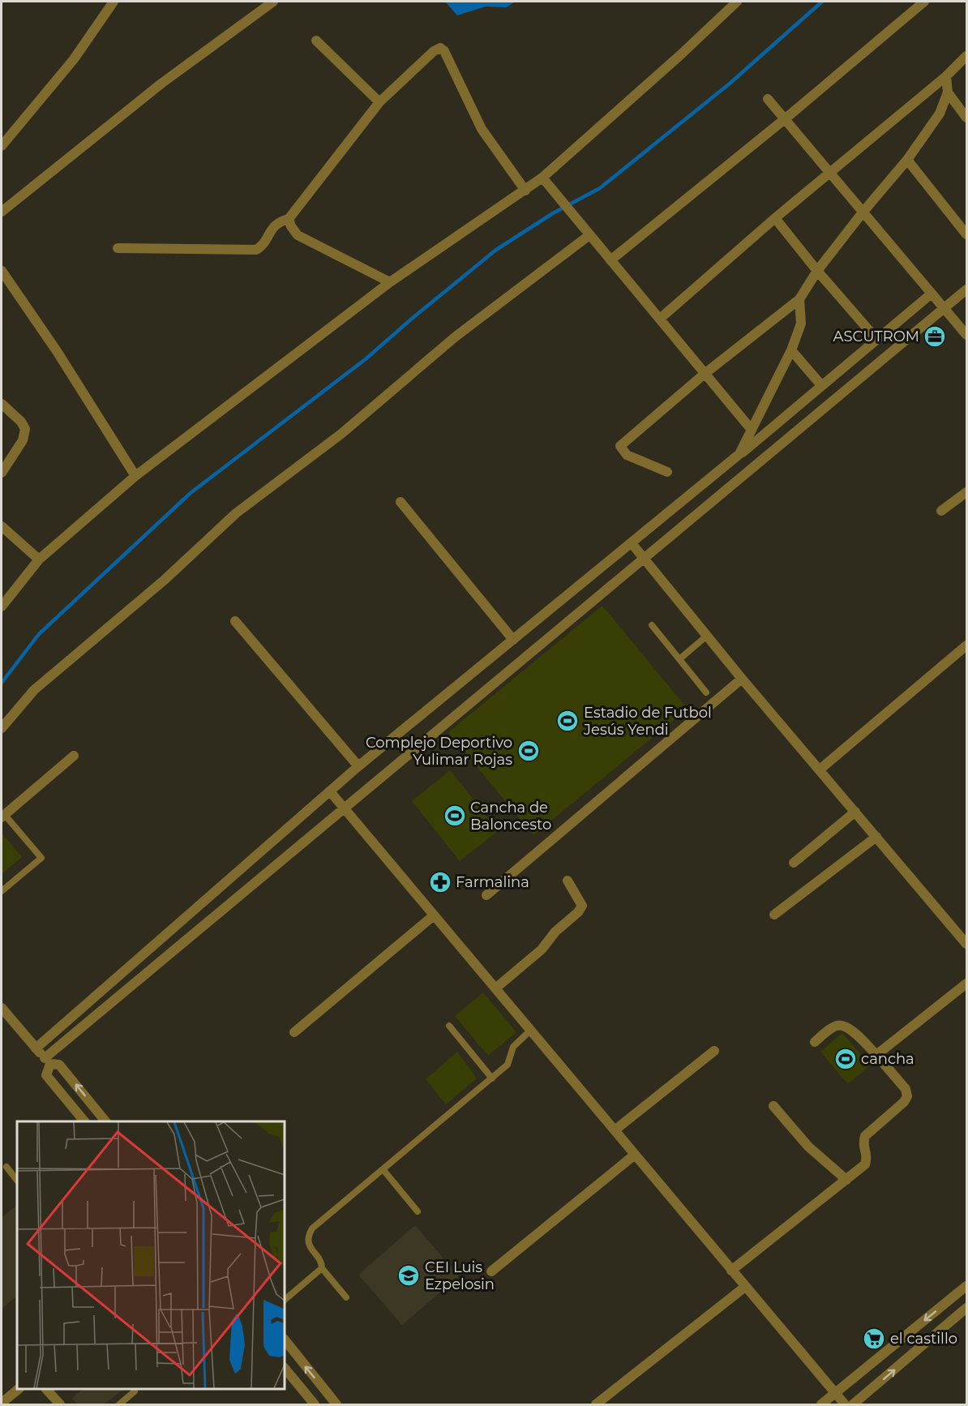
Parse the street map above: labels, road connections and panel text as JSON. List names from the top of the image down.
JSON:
{
  "places": {
    "office": ["ASCUTROM"],
    "sports": [
      "Estadio de Futbol Jesús Yendi",
      "Complejo Deportivo Yulimar Rojas",
      "Cancha de Baloncesto",
      "cancha"
    ],
    "pharmacy": ["Farmalina"],
    "school or university": ["CEI Luis Ezpelosin"],
    "supermarket": ["el castillo"]
  }
}
